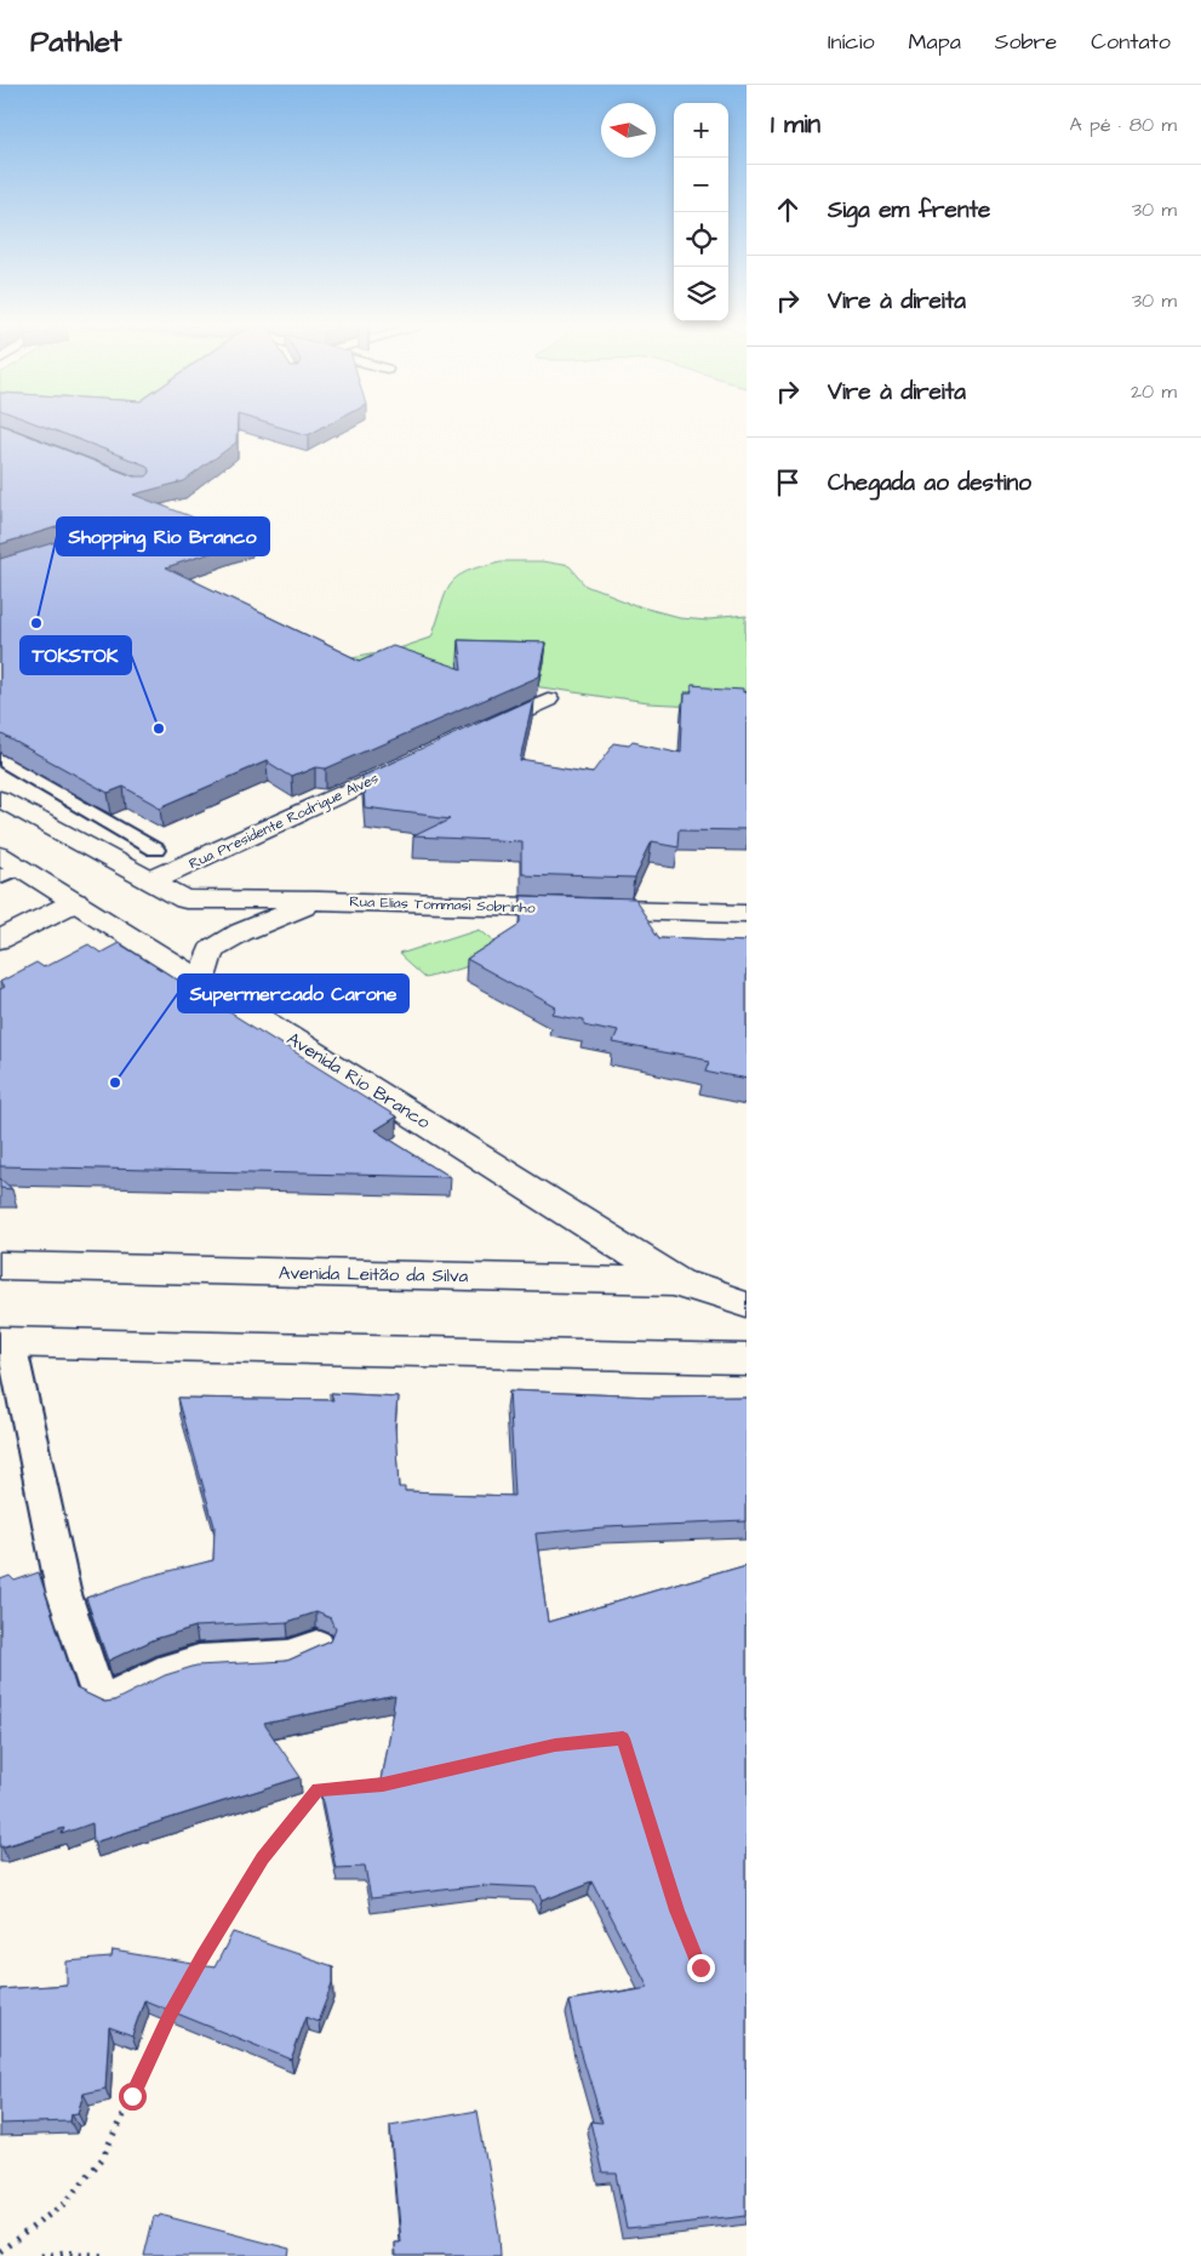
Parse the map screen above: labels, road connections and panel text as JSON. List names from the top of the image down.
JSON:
{
  "streets": {
    "street": [
      "Rua Presidente Rodrigue Alves",
      "Rua Elias Tommasi Sobrinho",
      "Avenida Rio Branco",
      "Avenida Leitão da Silva"
    ]
  },
  "crossings": [
    ["Rua Presidente Rodrigue Alves", "Rua Elias Tommasi Sobrinho"],
    ["Avenida Rio Branco", "Avenida Leitão da Silva"]
  ],
  "places": ["Shopping Rio Branco", "TOKSTOK", "Supermercado Carone"],
  "north": "left",
  "page": {
    "header": "Pathlet",
    "nav": [
      "Início",
      "Mapa",
      "Sobre",
      "Contato"
    ],
    "heading": ["1 min", "A pé · 80 m"],
    "map_buttons": ["+", "−"],
    "list": [
      ["Siga em frente", "30 m"],
      ["Vire à direita", "30 m"],
      ["Vire à direita", "20 m"],
      "Chegada ao destino"
    ]
  }
}
